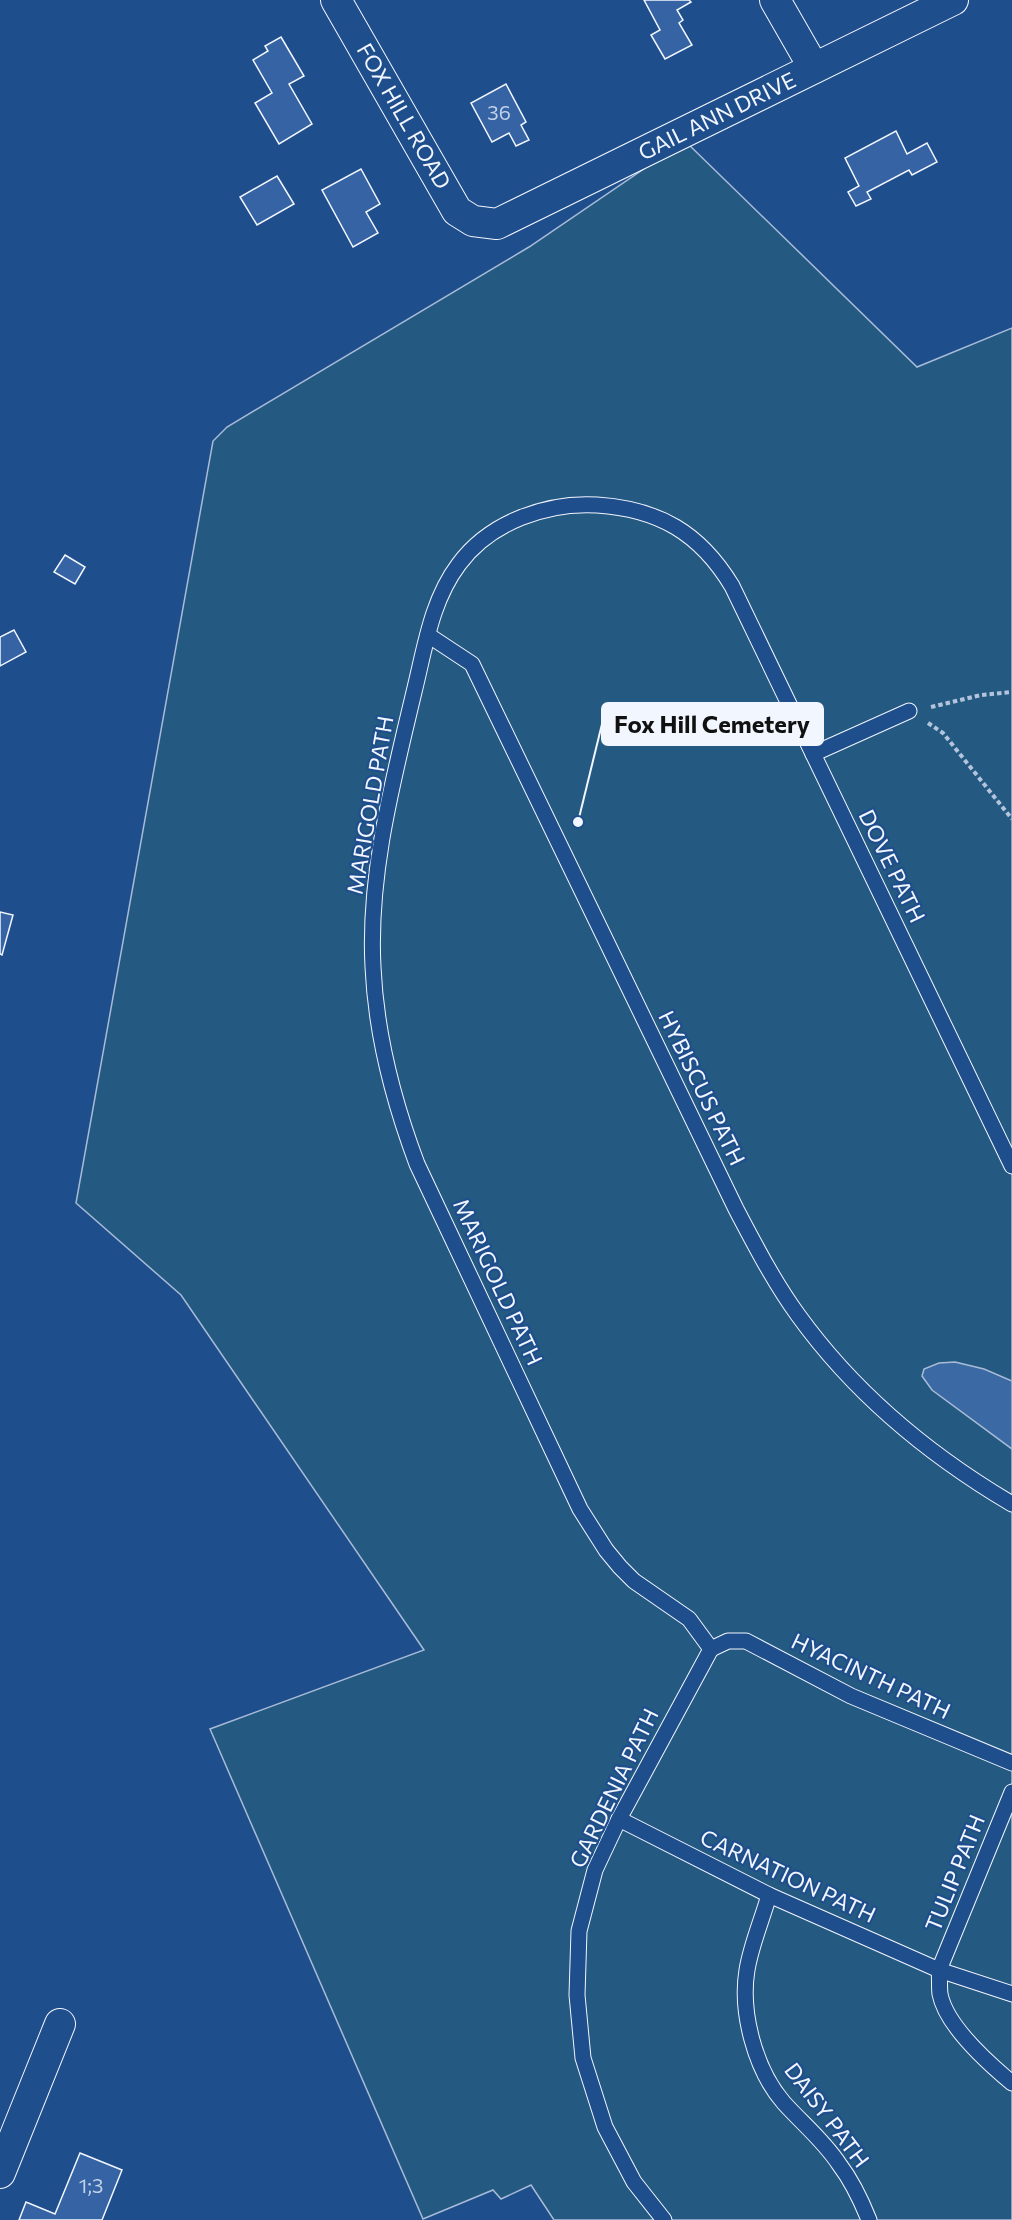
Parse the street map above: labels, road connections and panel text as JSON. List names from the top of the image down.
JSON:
{
  "streets": {
    "street": ["FOX HILL ROAD", "GAIL ANN DRIVE"],
    "lane": [
      "MARIGOLD PATH",
      "DOVE PATH",
      "HYBISCUS PATH",
      "HYACINTH PATH",
      "GARDENIA PATH",
      "TULIP PATH",
      "CARNATION PATH",
      "DAISY PATH"
    ]
  },
  "crossings": [
    ["FOX HILL ROAD", "GAIL ANN DRIVE"],
    ["MARIGOLD PATH", "DOVE PATH"],
    ["MARIGOLD PATH", "HYBISCUS PATH"],
    ["MARIGOLD PATH", "HYACINTH PATH"],
    ["MARIGOLD PATH", "GARDENIA PATH"],
    ["HYACINTH PATH", "GARDENIA PATH"],
    ["GARDENIA PATH", "CARNATION PATH"],
    ["TULIP PATH", "CARNATION PATH"],
    ["CARNATION PATH", "DAISY PATH"]
  ],
  "places": ["Fox Hill Cemetery"],
  "house_numbers": ["36", "1;3"]
}
